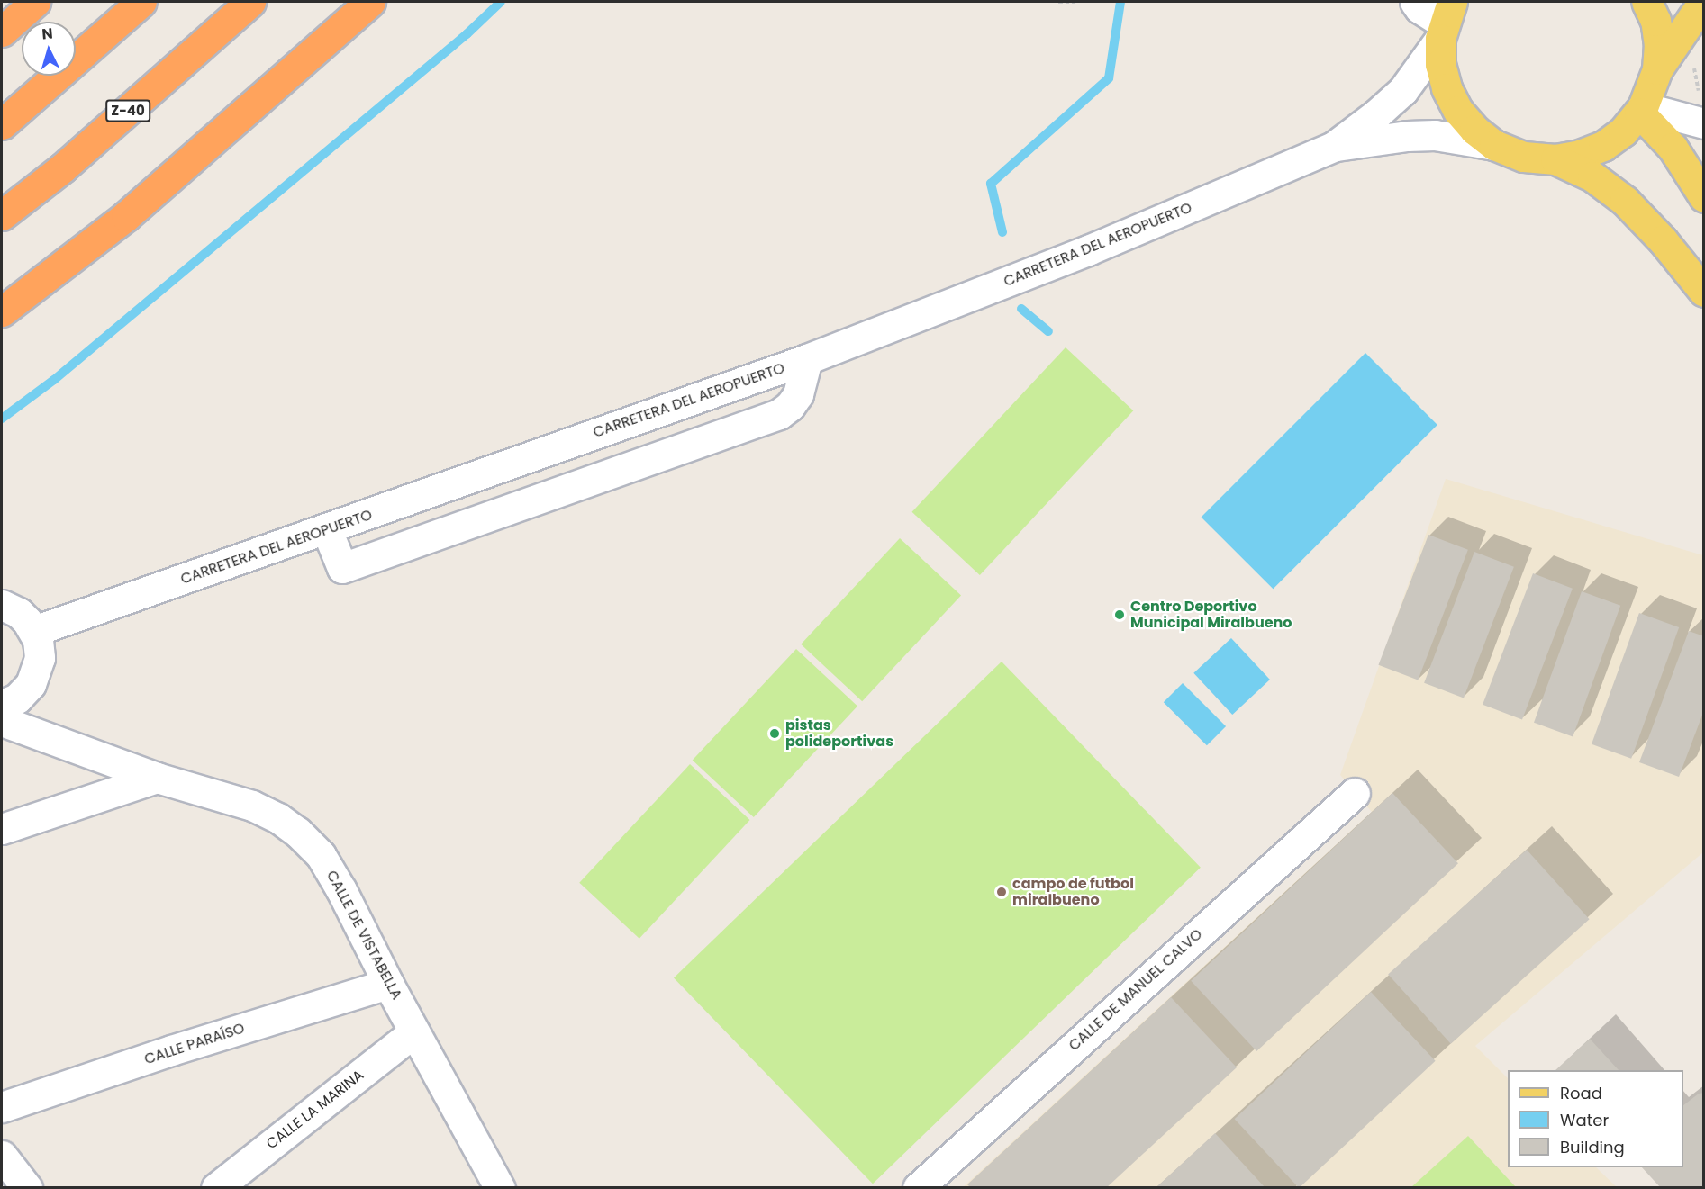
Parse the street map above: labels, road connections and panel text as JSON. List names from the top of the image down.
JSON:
{
  "streets": {
    "highway": ["Z-40"],
    "main road": ["CARRETERA DEL AEROPUERTO"],
    "street": [
      "CALLE DE VISTABELLA",
      "CALLE DE MANUEL CALVO",
      "CALLE PARAÍSO",
      "CALLE LA MARINA"
    ]
  },
  "crossings": [
    ["CALLE DE VISTABELLA", "CALLE PARAÍSO"],
    ["CALLE DE VISTABELLA", "CALLE LA MARINA"]
  ],
  "places": ["Centro Deportivo Municipal Miralbueno", "pistas polideportivas", "campo de futbol miralbueno"],
  "legend": ["Road", "Water", "Building"],
  "north": "top"
}
